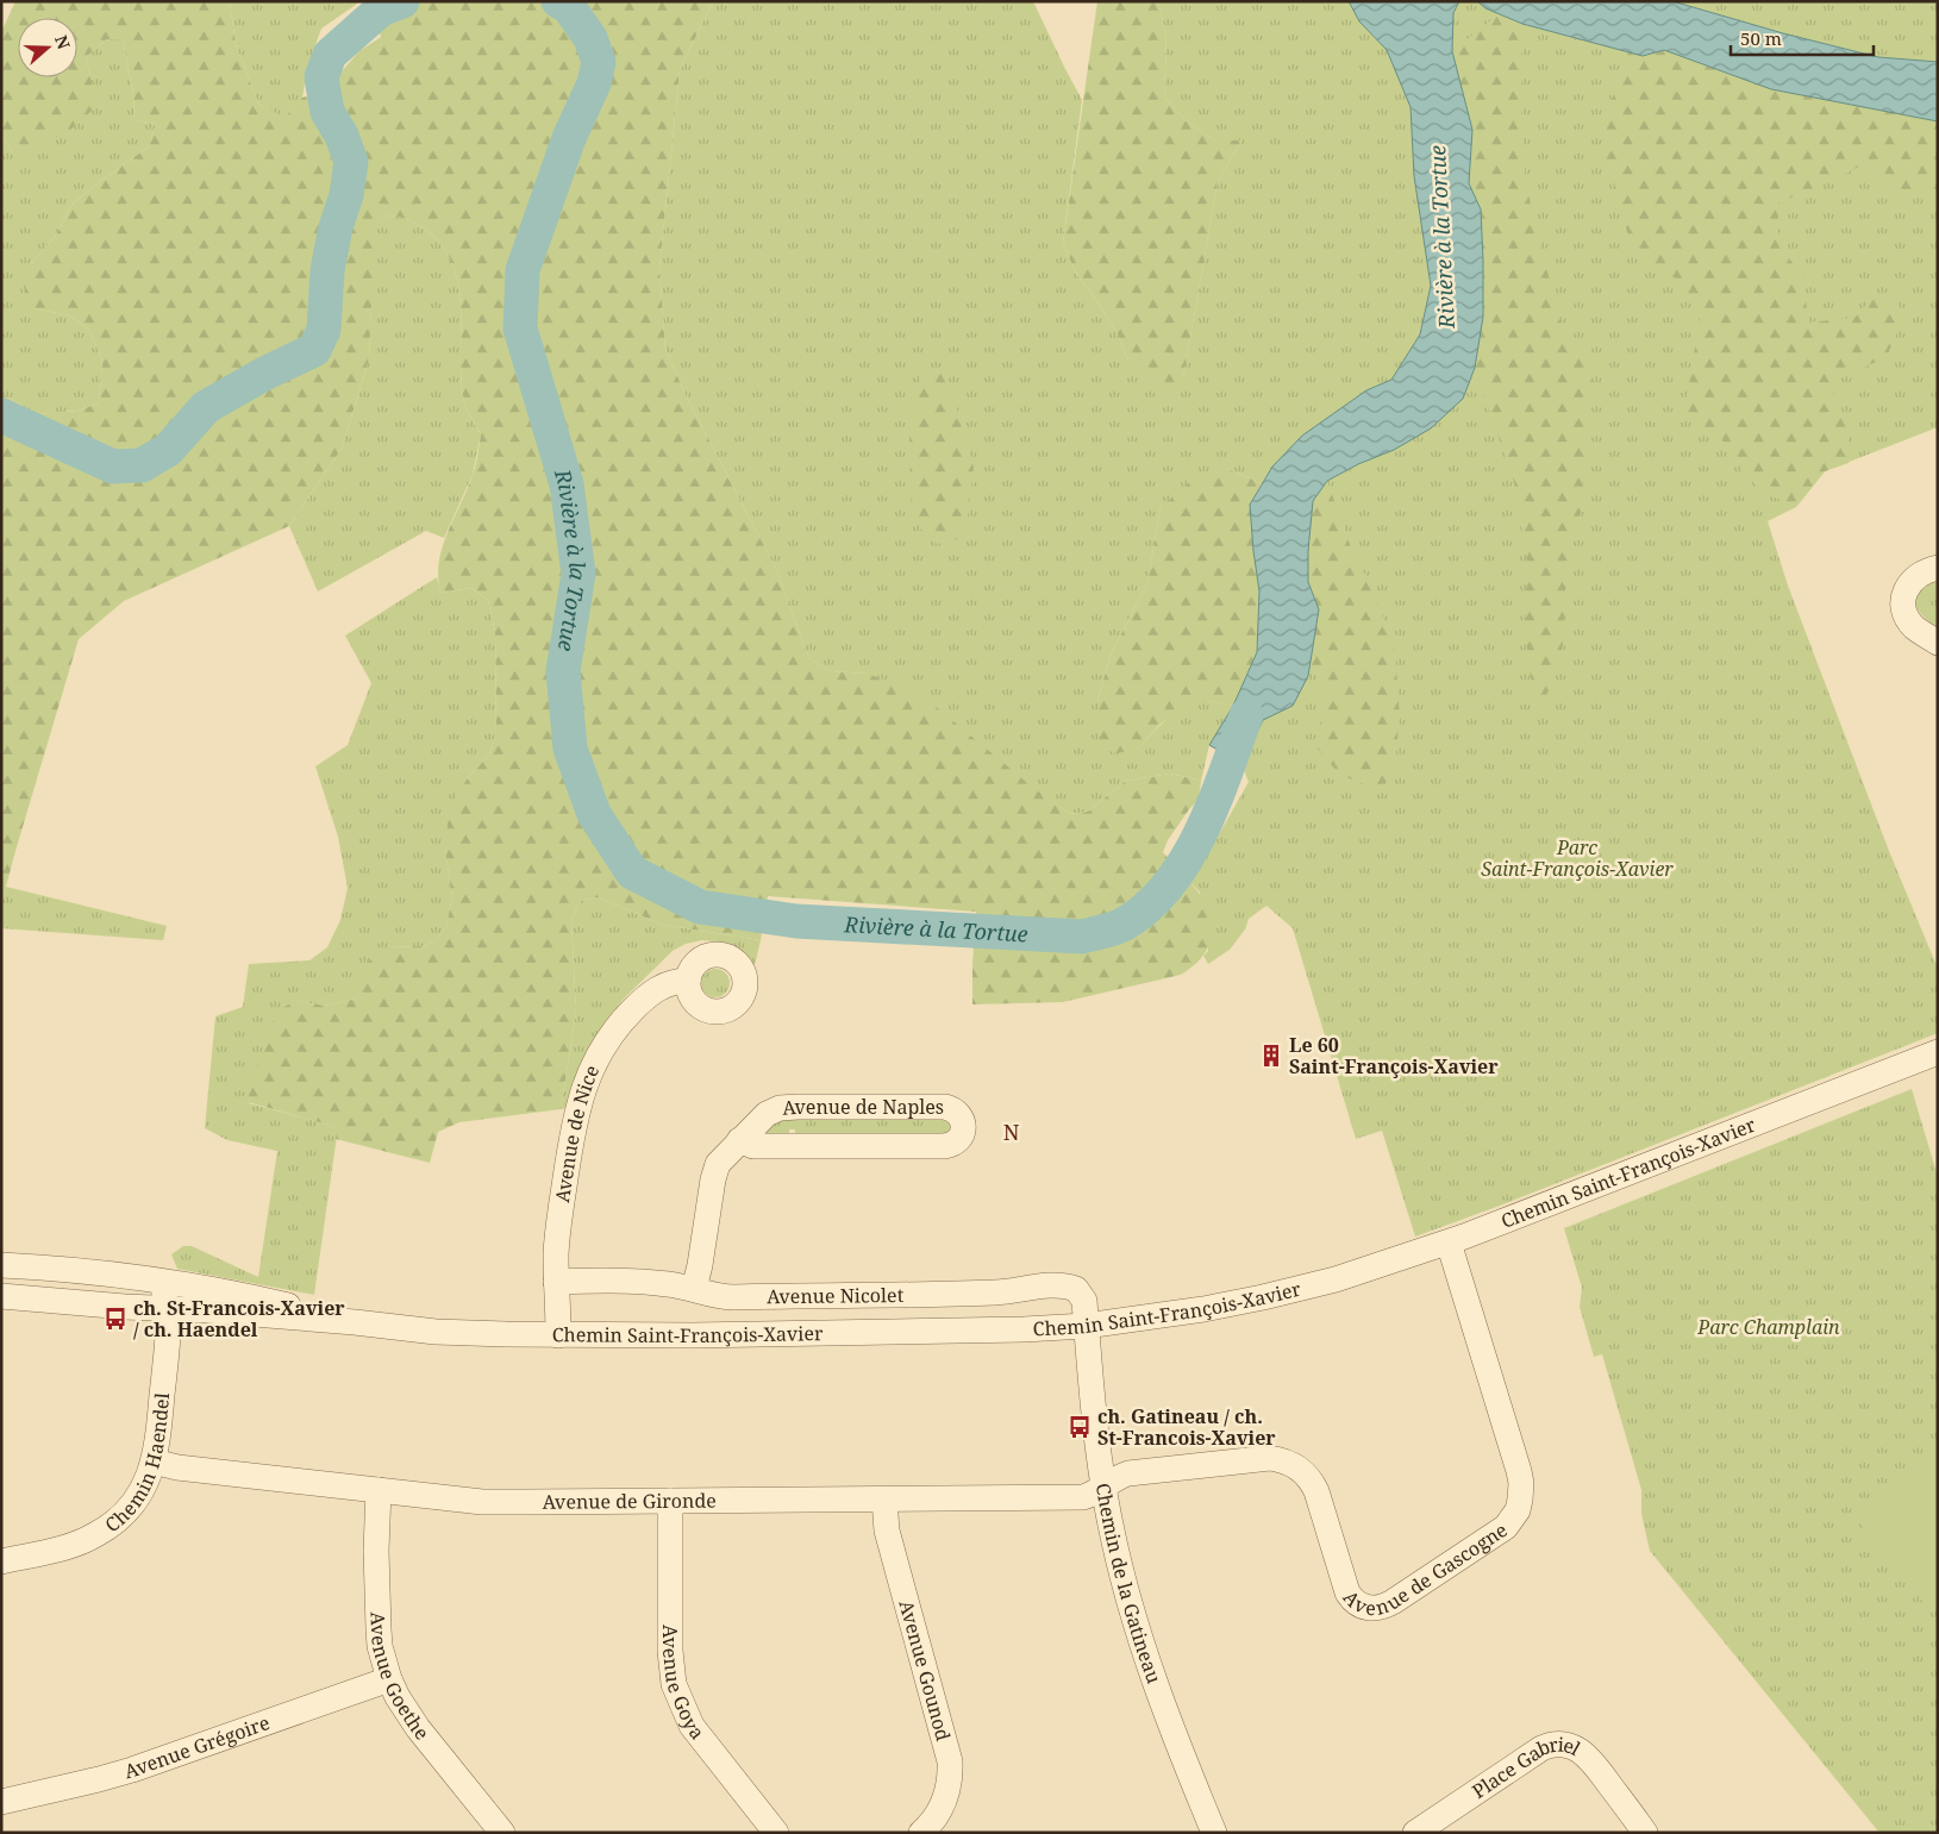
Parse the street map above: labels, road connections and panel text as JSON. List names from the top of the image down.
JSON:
{
  "streets": {
    "street": [
      "Avenue de Naples",
      "Avenue de Nice",
      "Chemin Saint-François-Xavier",
      "Avenue Nicolet",
      "Chemin Haendel",
      "Avenue de Gironde",
      "Avenue de Gascogne",
      "Chemin de la Gatineau",
      "Avenue Gounod",
      "Avenue Goethe",
      "Avenue Goya",
      "Avenue Grégoire",
      "Place Gabriel"
    ]
  },
  "crossings": [
    ["Avenue de Naples", "Avenue Nicolet"],
    ["Avenue de Nice", "Chemin Saint-François-Xavier"],
    ["Avenue de Nice", "Avenue Nicolet"],
    ["Chemin Saint-François-Xavier", "Avenue Nicolet"],
    ["Chemin Saint-François-Xavier", "Chemin Haendel"],
    ["Chemin Saint-François-Xavier", "Avenue de Gascogne"],
    ["Chemin Saint-François-Xavier", "Chemin de la Gatineau"],
    ["Avenue Nicolet", "Chemin de la Gatineau"],
    ["Chemin Haendel", "Avenue de Gironde"],
    ["Avenue de Gironde", "Avenue de Gascogne"],
    ["Avenue de Gironde", "Chemin de la Gatineau"],
    ["Avenue de Gironde", "Avenue Gounod"],
    ["Avenue de Gironde", "Avenue Goethe"],
    ["Avenue de Gironde", "Avenue Goya"],
    ["Avenue de Gascogne", "Chemin de la Gatineau"],
    ["Avenue Goethe", "Avenue Grégoire"]
  ],
  "districts": ["N"],
  "water": ["Rivière à la Tortue"],
  "parks": ["Parc Saint-François-Xavier", "Parc Champlain"],
  "places": {
    "building": ["Le 60 Saint-François-Xavier"],
    "bus stop": ["ch. St-Francois-Xavier / ch. Haendel", "ch. Gatineau / ch. St-Francois-Xavier"]
  },
  "scale_bar": "50 m",
  "north": "right"
}
